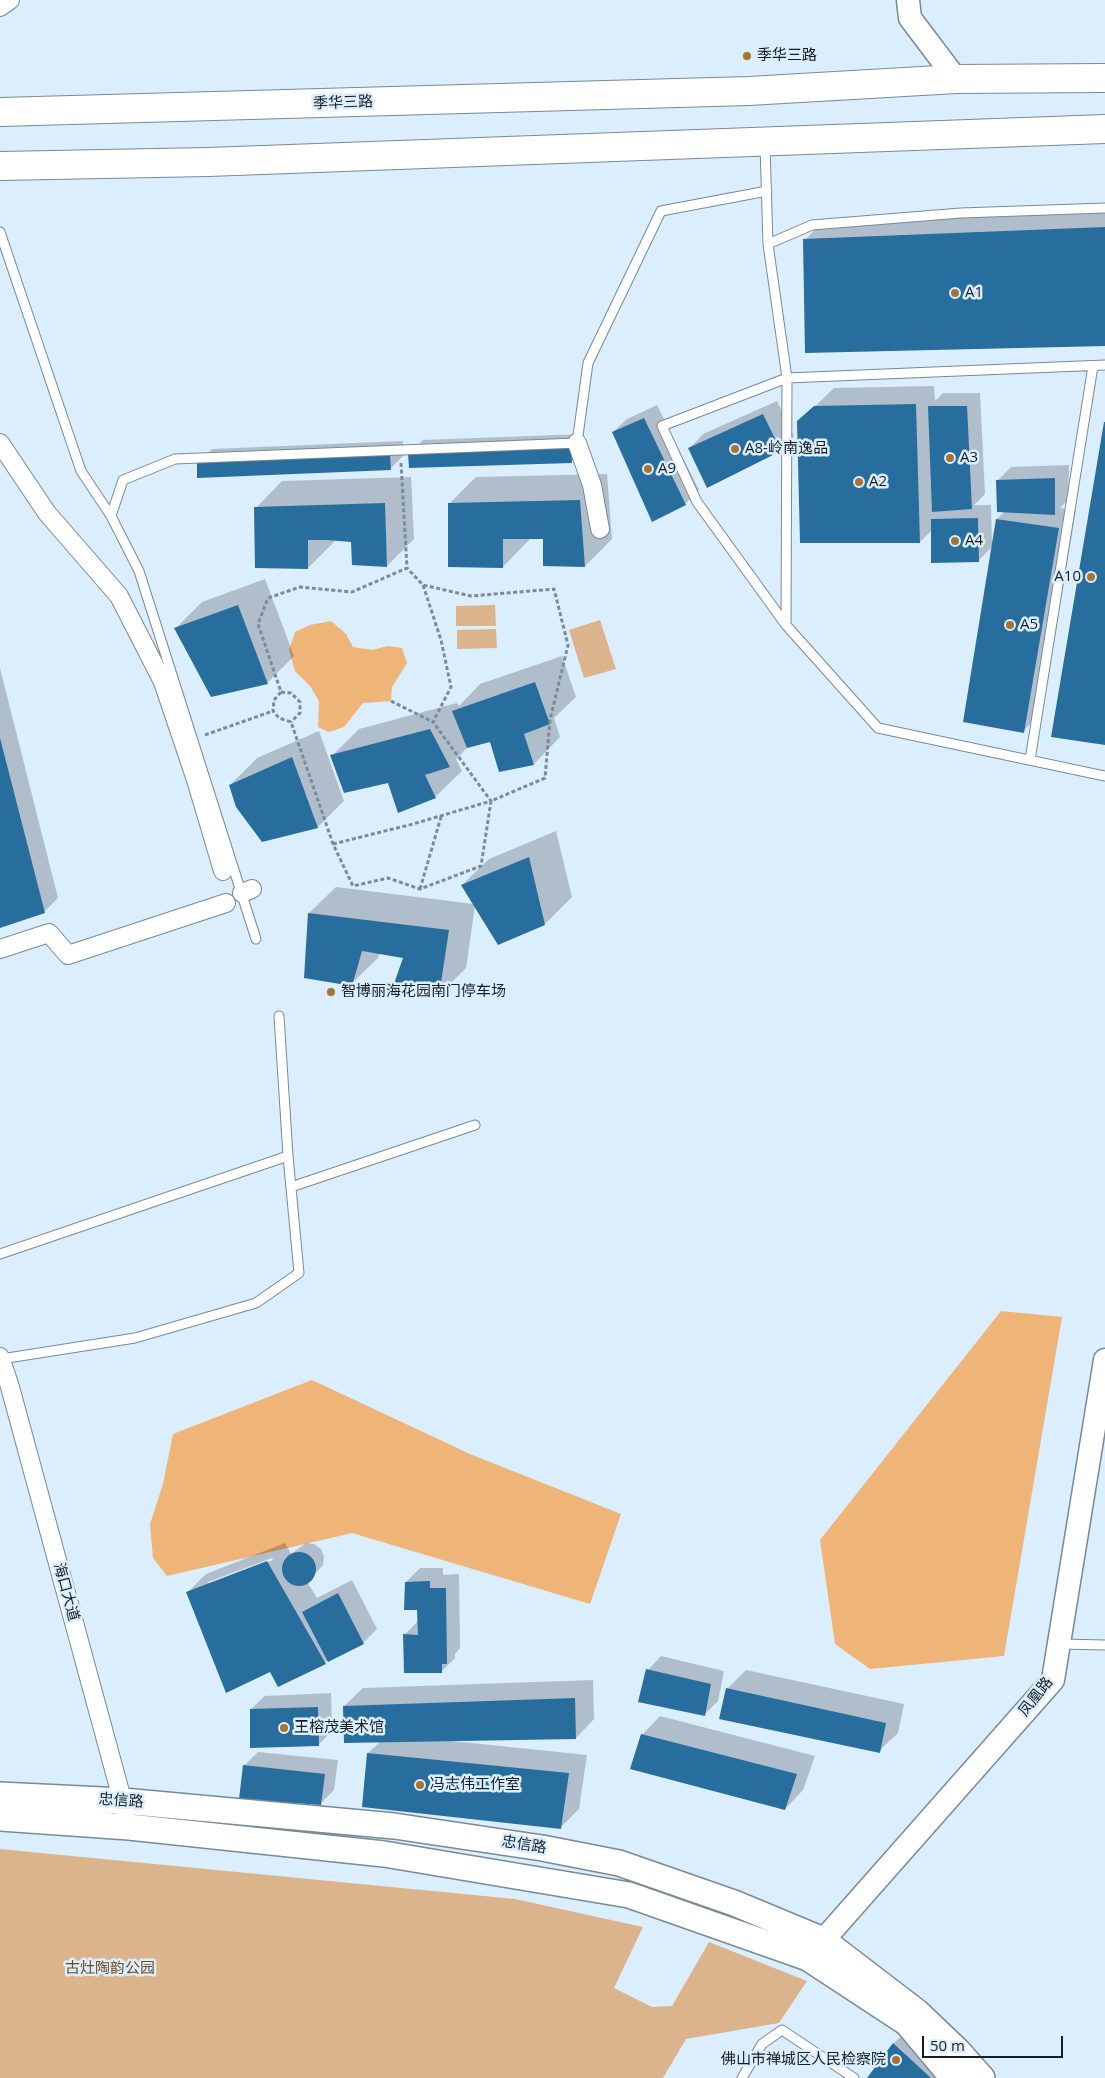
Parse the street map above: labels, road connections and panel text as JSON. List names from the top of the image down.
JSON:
{
  "streets": {
    "main road": ["季华三路", "忠信路"],
    "street": ["海口大道", "凤凰路"]
  },
  "crossings": [
    ["海口大道", "忠信路"],
    ["凤凰路", "忠信路"]
  ],
  "parks": ["古灶陶韵公园"],
  "places": [
    "季华三路",
    "A1",
    "A8-岭南逸品",
    "A3",
    "A9",
    "A2",
    "A4",
    "A10",
    "A5",
    "智博丽海花园南门停车场",
    "王榕茂美术馆",
    "冯志伟工作室",
    "佛山市禅城区人民检察院"
  ],
  "scale_bar": "50 m"
}
